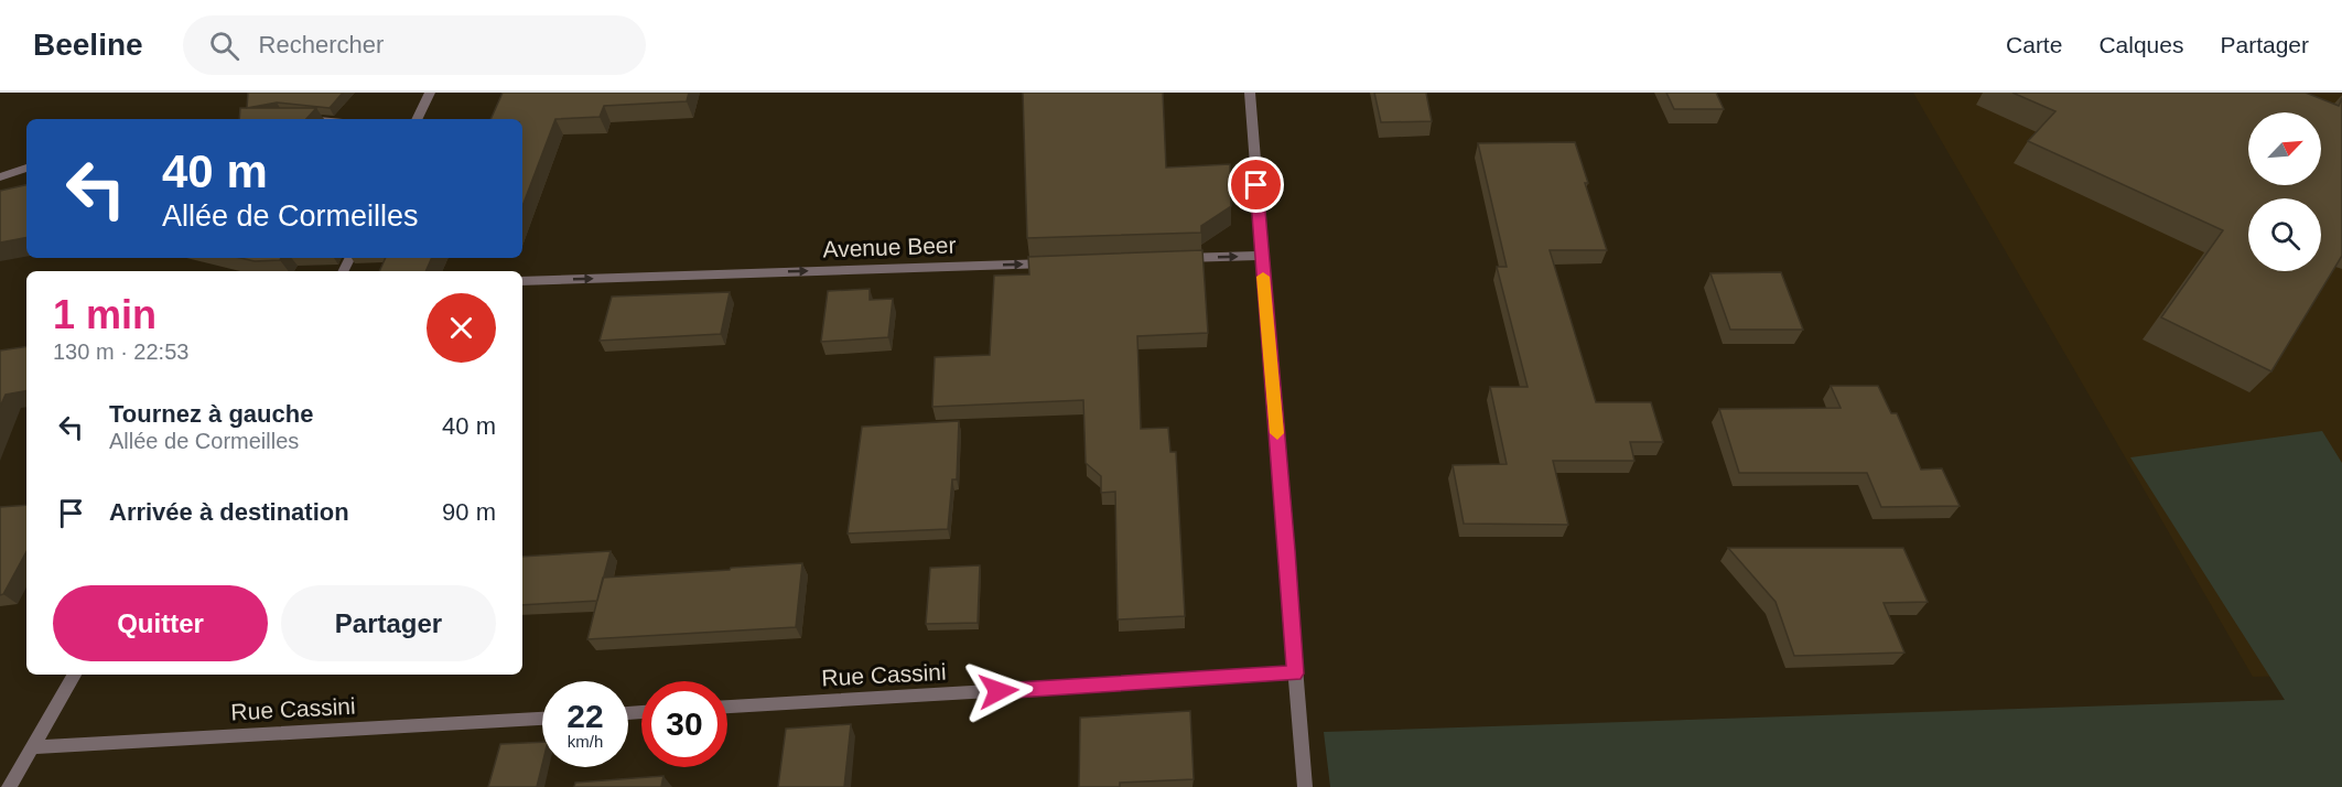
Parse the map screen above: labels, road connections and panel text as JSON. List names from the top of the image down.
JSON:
{
  "streets": {
    "street": ["Avenue Beer", "Rue Cassini"]
  },
  "one_way": ["Avenue Beer"],
  "north": "top right",
  "page": {
    "header": "Beeline",
    "search": "Rechercher",
    "nav": ["Carte", "Calques", "Partager"],
    "turn": ["40 m", "Allée de Cormeilles"],
    "heading": ["1 min", "130 m · 22:53"],
    "list": [
      {
        "name": "Tournez à gauche",
        "note": "Allée de Cormeilles",
        "value": "40 m"
      },
      {
        "name": "Arrivée à destination",
        "value": "90 m"
      }
    ],
    "buttons": ["Quitter", "Partager"],
    "speed": "22 km/h",
    "limit": "30"
  }
}
